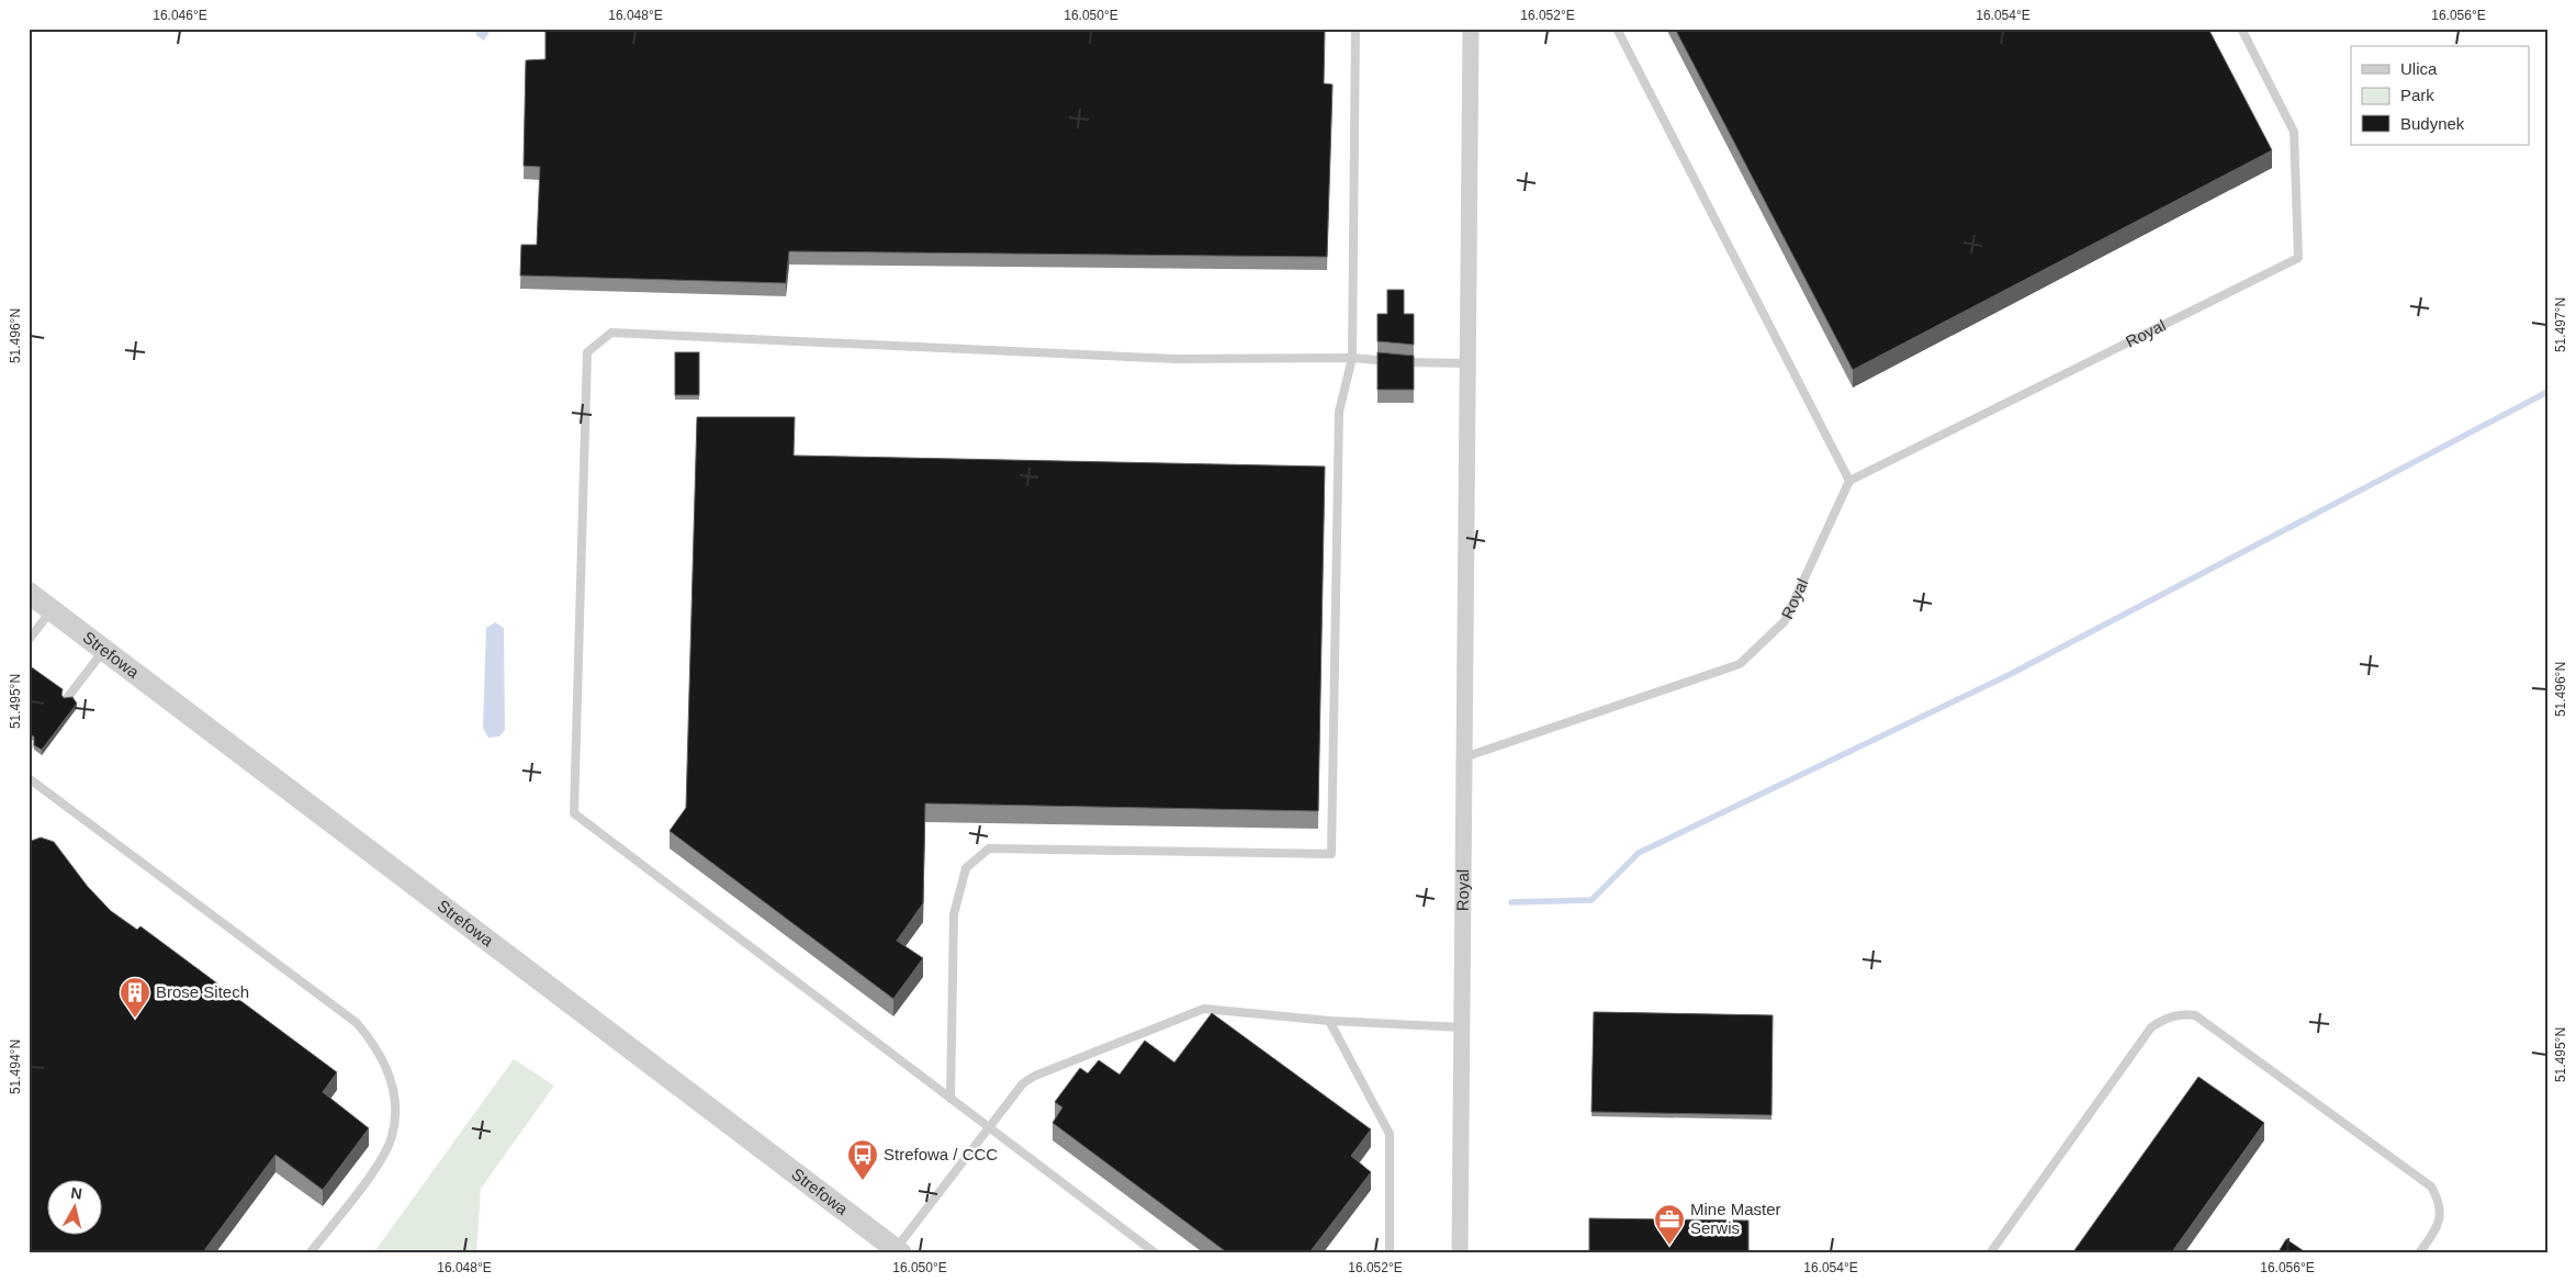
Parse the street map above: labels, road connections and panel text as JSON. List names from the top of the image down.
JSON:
{
  "streets": {
    "street": ["Royal", "Strefowa"]
  },
  "places": {
    "building": ["Brose Sitech"],
    "bus stop": ["Strefowa / CCC"],
    "office": ["Mine Master Serwis"]
  },
  "legend": ["Ulica", "Park", "Budynek"],
  "north": "top",
  "coordinates": [
    "16.046°E",
    "16.048°E",
    "16.050°E",
    "16.052°E",
    "16.054°E",
    "16.056°E",
    "51.497°N",
    "51.496°N",
    "51.495°N",
    "51.494°N"
  ]
}
